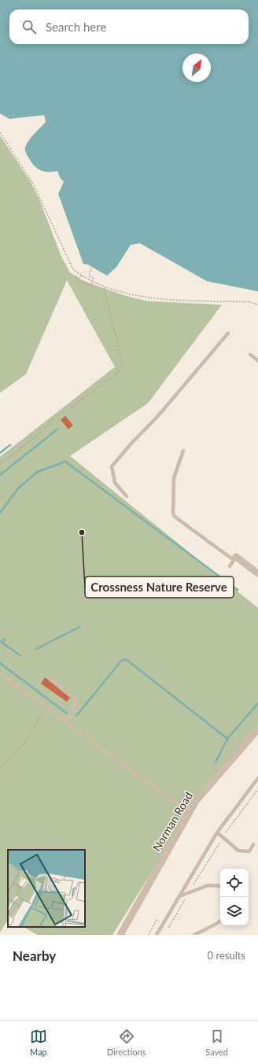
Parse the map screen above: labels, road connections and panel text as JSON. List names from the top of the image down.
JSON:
{
  "streets": {
    "street": ["Norman Road"]
  },
  "places": ["Crossness Nature Reserve"],
  "north": "top right",
  "page": {
    "search": "Search here",
    "heading": ["Nearby", "0 results"],
    "nav": ["Map", "Directions", "Saved"]
  }
}
